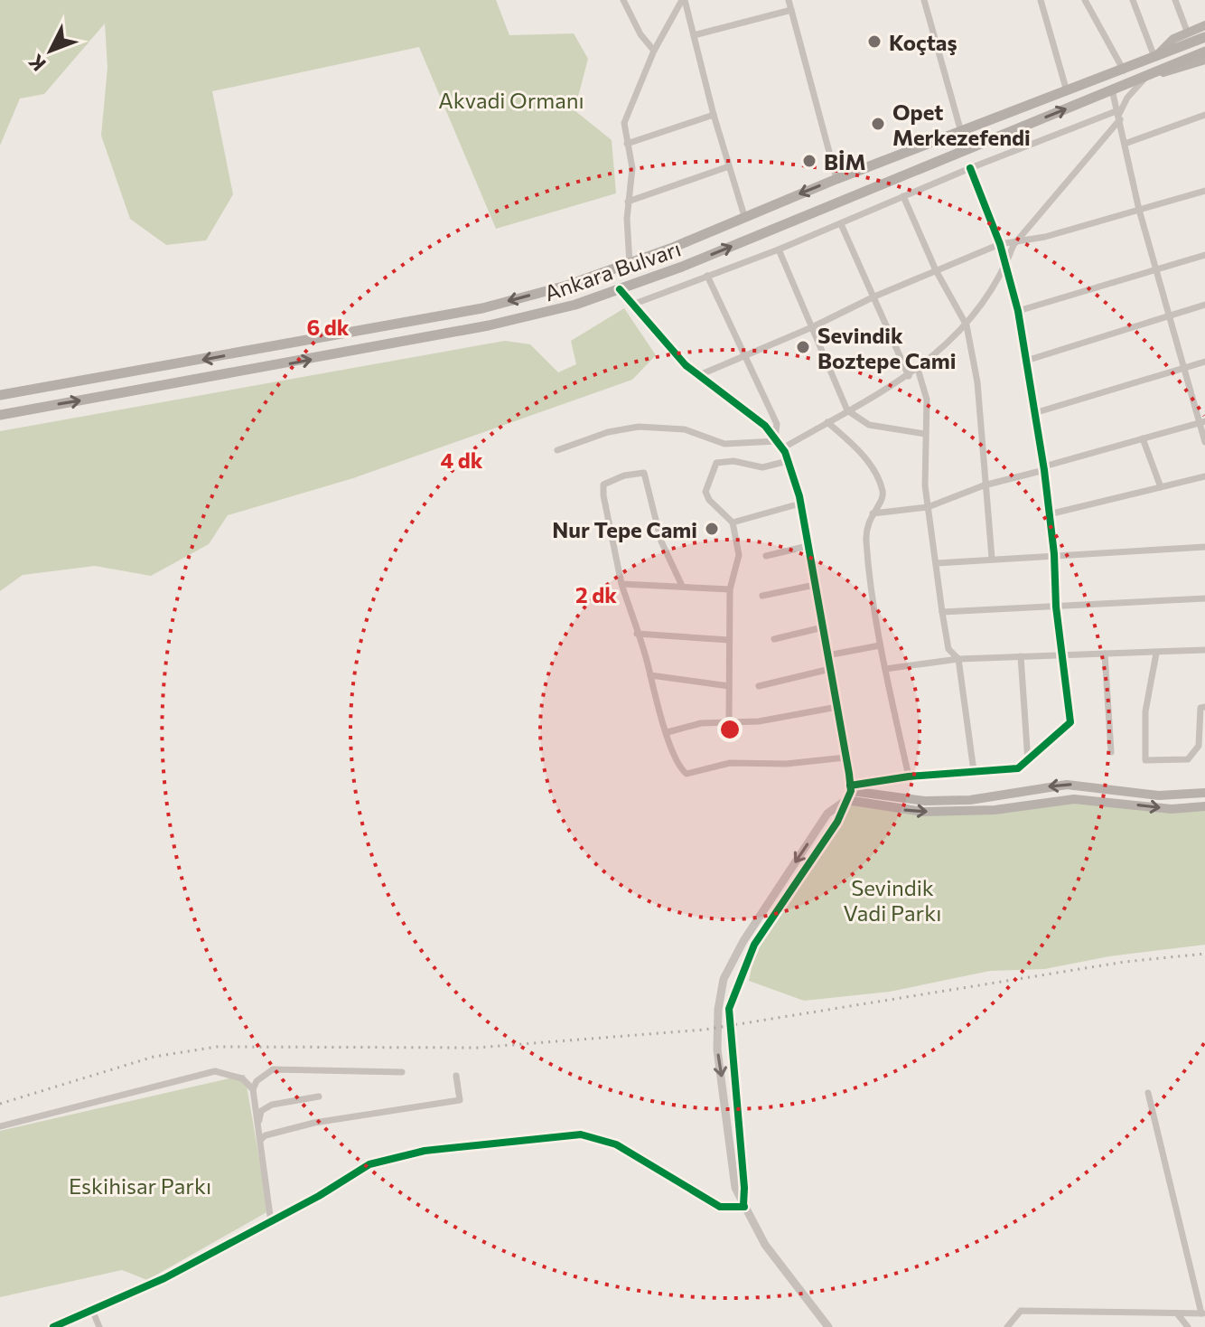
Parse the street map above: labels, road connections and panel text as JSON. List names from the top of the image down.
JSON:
{
  "streets": {
    "main road": ["Ankara Bulvarı"]
  },
  "parks": ["Akvadi Ormanı", "Sevindik Vadi Parkı", "Eskihisar Parkı"],
  "places": [
    "Koçtaş",
    "Opet Merkezefendi",
    "BİM",
    "Sevindik Boztepe Cami",
    "Nur Tepe Cami"
  ],
  "north": "bottom left",
  "rings": ["6 dk", "4 dk", "2 dk"]
}
